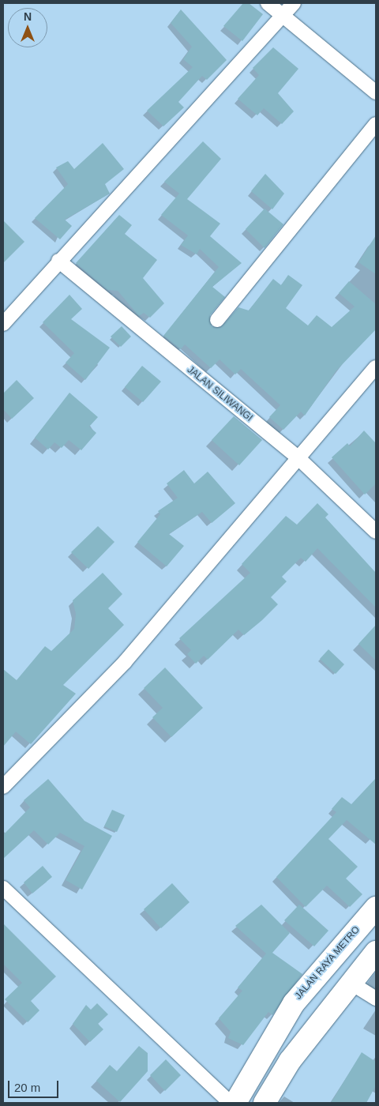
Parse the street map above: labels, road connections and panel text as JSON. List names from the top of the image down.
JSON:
{
  "streets": {
    "highway": ["JALAN RAYA METRO"],
    "street": ["JALAN SILIWANGI"]
  },
  "scale_bar": "20 m",
  "north": "top"
}
